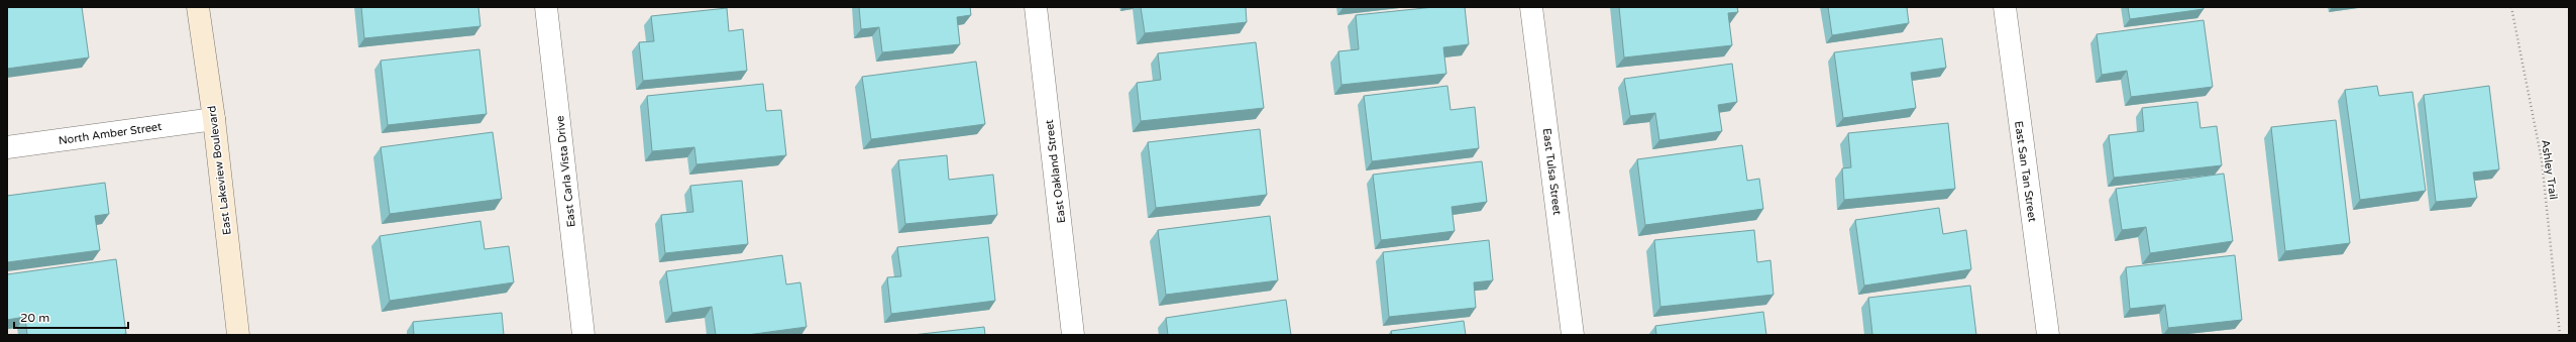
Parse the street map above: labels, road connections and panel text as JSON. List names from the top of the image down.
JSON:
{
  "streets": {
    "street": [
      "North Amber Street",
      "East Lakeview Boulevard",
      "East Carla Vista Drive",
      "East Oakland Street",
      "East Tulsa Street",
      "East San Tan Street"
    ],
    "path": ["Ashley Trail"]
  },
  "crossings": [
    ["North Amber Street", "East Lakeview Boulevard"]
  ],
  "scale_bar": "20 m"
}
